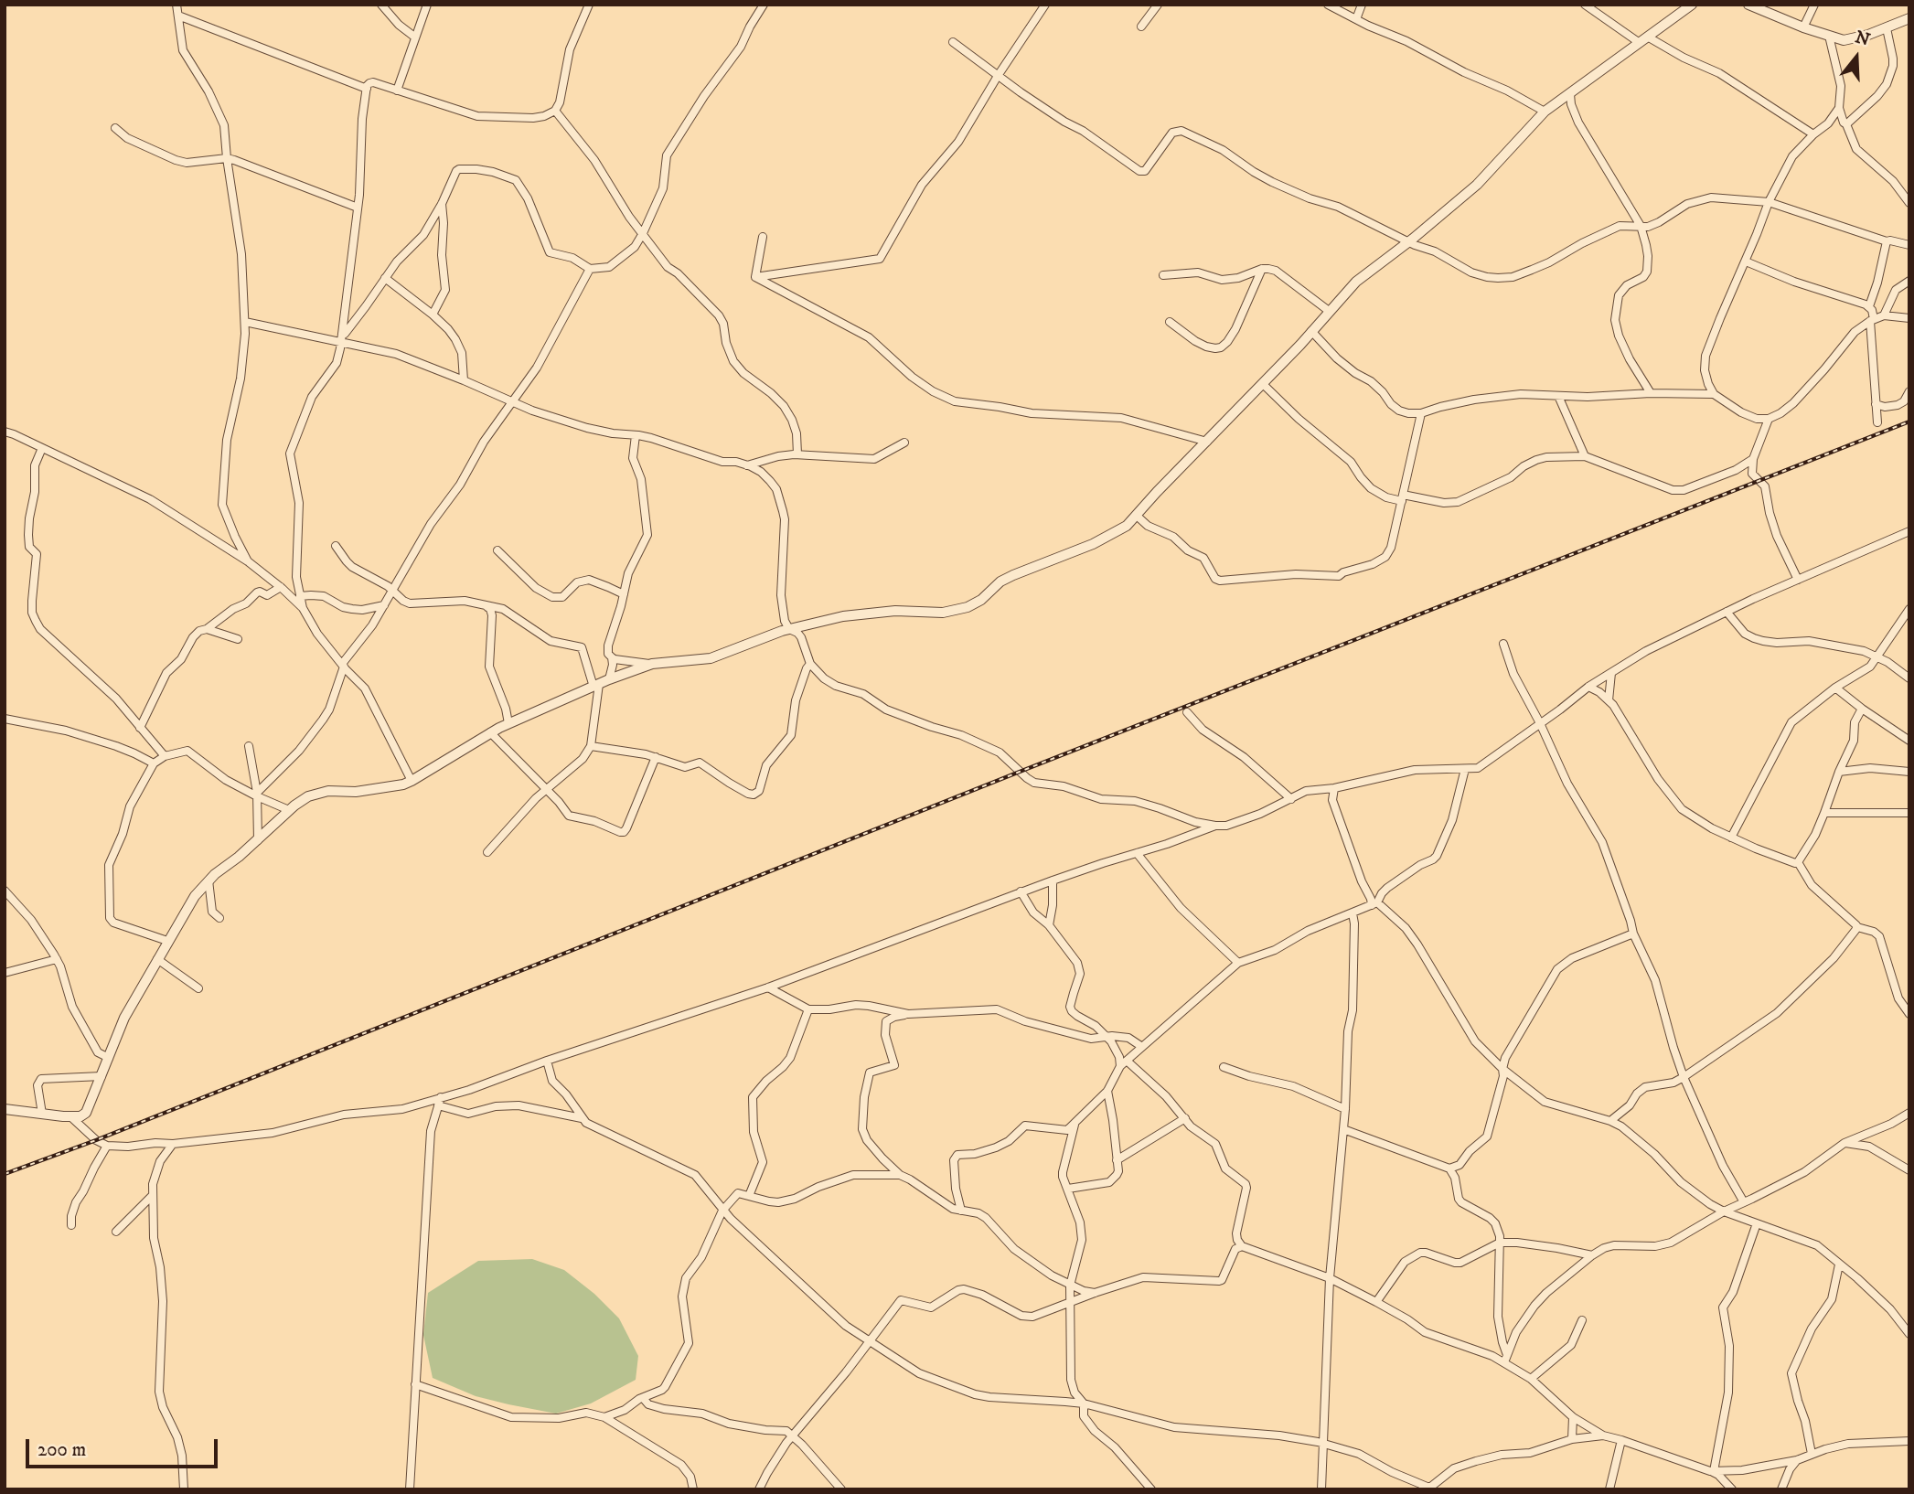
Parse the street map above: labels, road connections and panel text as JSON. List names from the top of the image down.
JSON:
{
  "scale_bar": "200 m",
  "north": "top"
}
